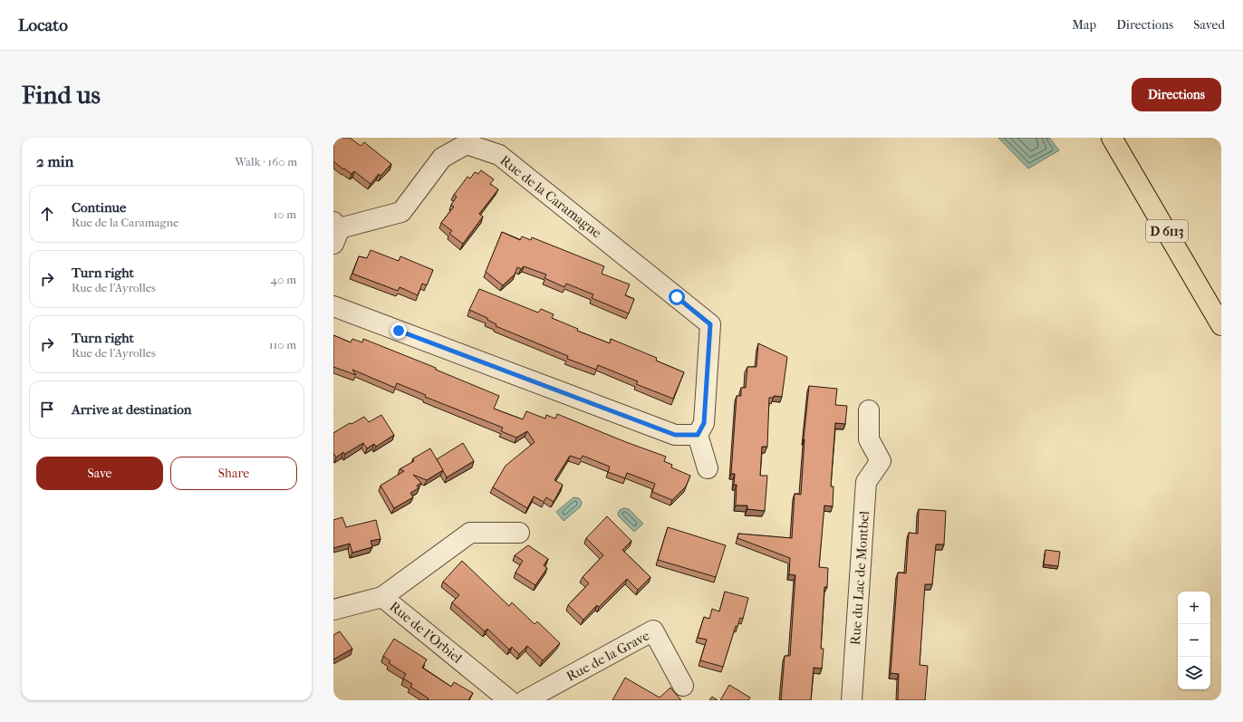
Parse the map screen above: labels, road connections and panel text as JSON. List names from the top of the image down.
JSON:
{
  "streets": {
    "main road": ["D 6113"],
    "street": [
      "Rue de la Caramagne",
      "Rue du Lac de Montbel",
      "Rue de l'Orbiel",
      "Rue de la Grave"
    ]
  },
  "page": {
    "header": "Locato",
    "nav": ["Map", "Directions", "Saved"],
    "buttons": [
      "Directions",
      ["Save", "Share"]
    ],
    "title": "Find us",
    "heading": ["2 min", "Walk · 160 m"],
    "list": [
      ["Continue", "Rue de la Caramagne", "10 m"],
      ["Turn right", "Rue de l'Ayrolles", "40 m"],
      ["Turn right", "Rue de l'Ayrolles", "110 m"],
      "Arrive at destination"
    ],
    "map_buttons": ["+", "−"]
  }
}
